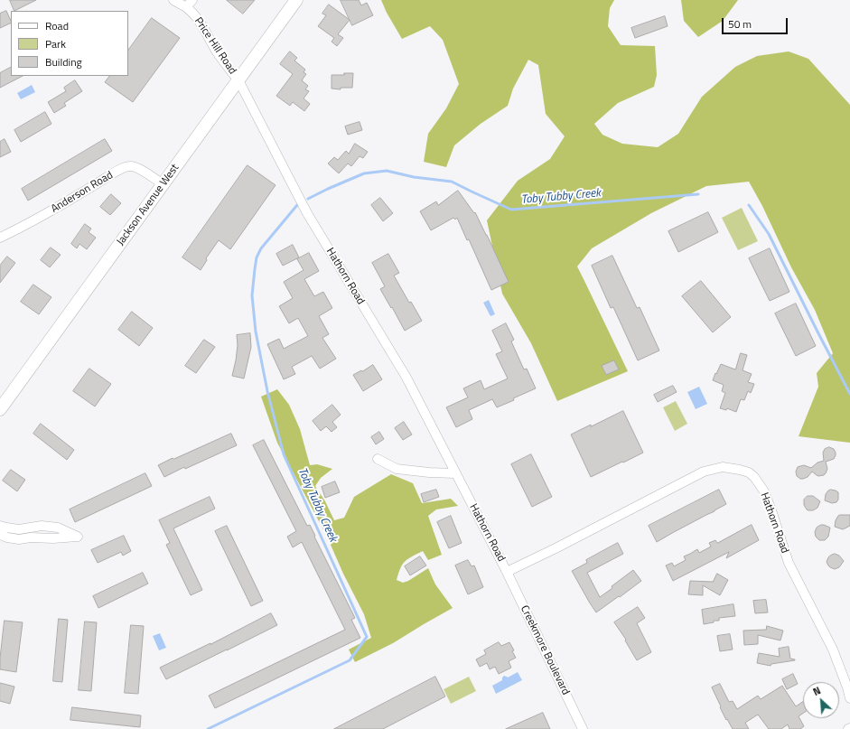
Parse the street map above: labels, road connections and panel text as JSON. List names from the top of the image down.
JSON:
{
  "streets": {
    "main road": ["Jackson Avenue West"],
    "street": [
      "Price Hill Road",
      "Anderson Road",
      "Hathorn Road",
      "Creekmore Boulevard"
    ]
  },
  "crossings": [
    ["Price Hill Road", "Jackson Avenue West"],
    ["Price Hill Road", "Hathorn Road"],
    ["Anderson Road", "Jackson Avenue West"],
    ["Jackson Avenue West", "Hathorn Road"],
    ["Hathorn Road", "Creekmore Boulevard"]
  ],
  "water": ["Toby Tubby Creek"],
  "legend": ["Road", "Park", "Building"],
  "scale_bar": "50 m",
  "north": "top left"
}
